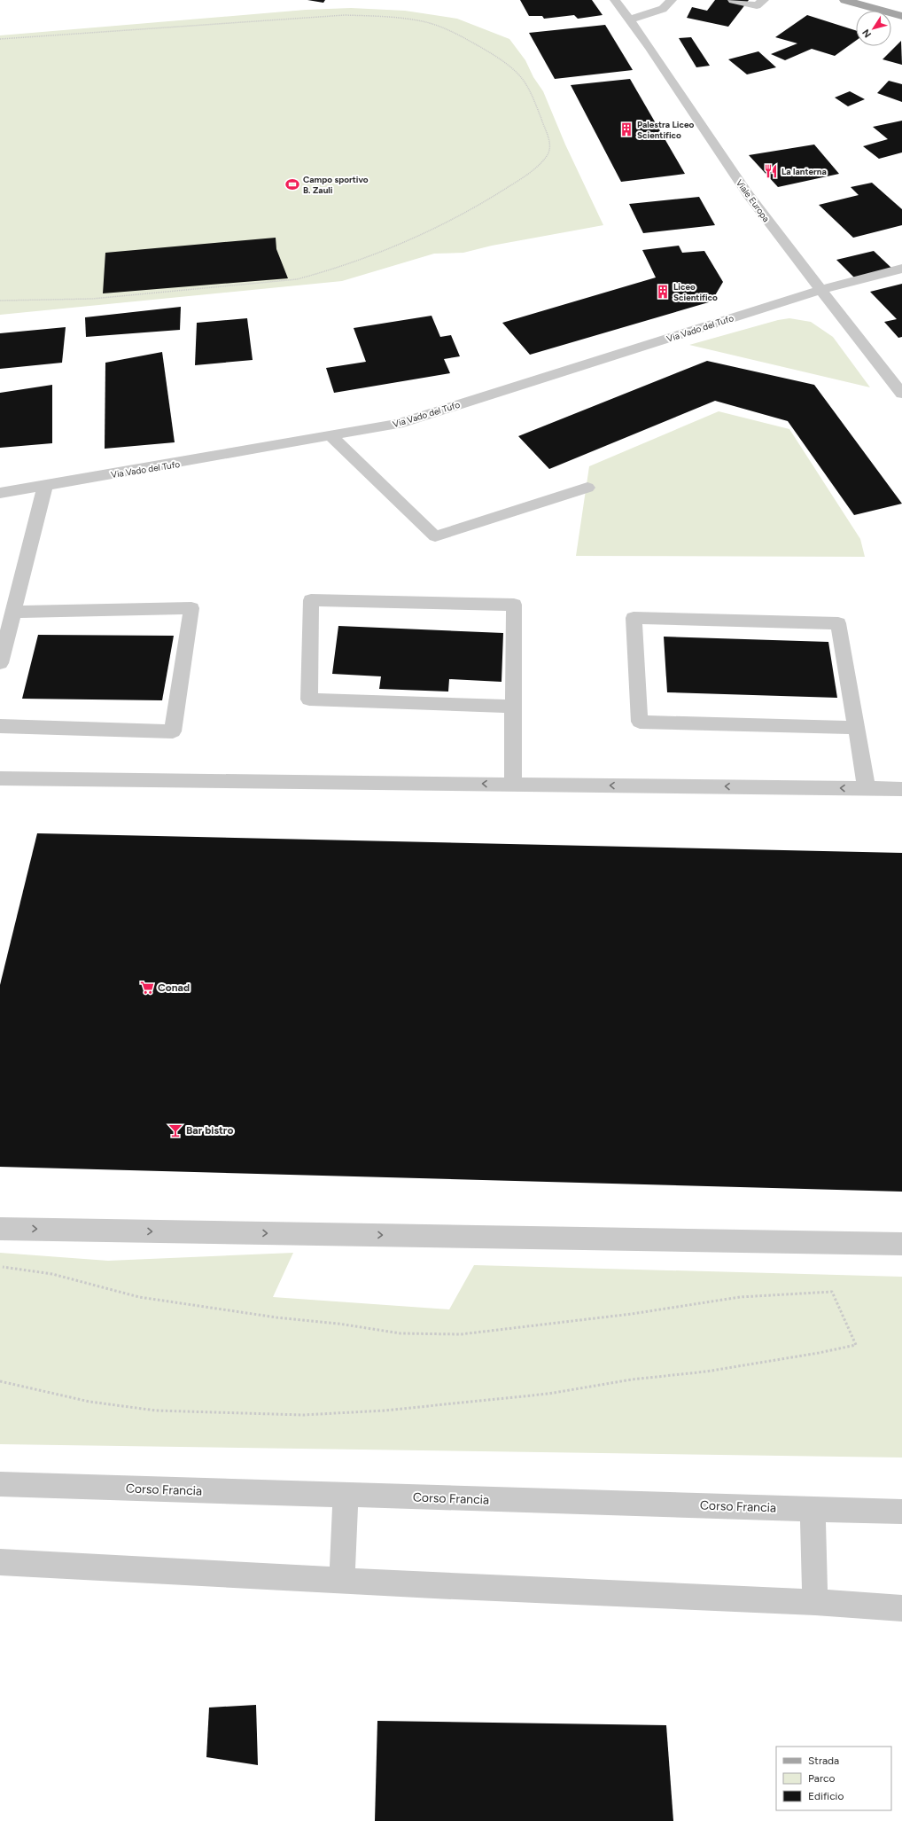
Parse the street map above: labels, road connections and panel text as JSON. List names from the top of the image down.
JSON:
{
  "streets": {
    "street": ["Viale Europa", "Via Vado del Tufo", "Corso Francia"]
  },
  "crossings": [
    ["Viale Europa", "Via Vado del Tufo"]
  ],
  "places": {
    "building": ["Palestra Liceo Scientifico", "Liceo Scientifico"],
    "restaurant": ["La lanterna"],
    "sports": ["Campo sportivo B. Zauli"],
    "supermarket": ["Conad"],
    "bar": ["Bar bistro"]
  },
  "legend": ["Strada", "Parco", "Edificio"],
  "north": "bottom left"
}
